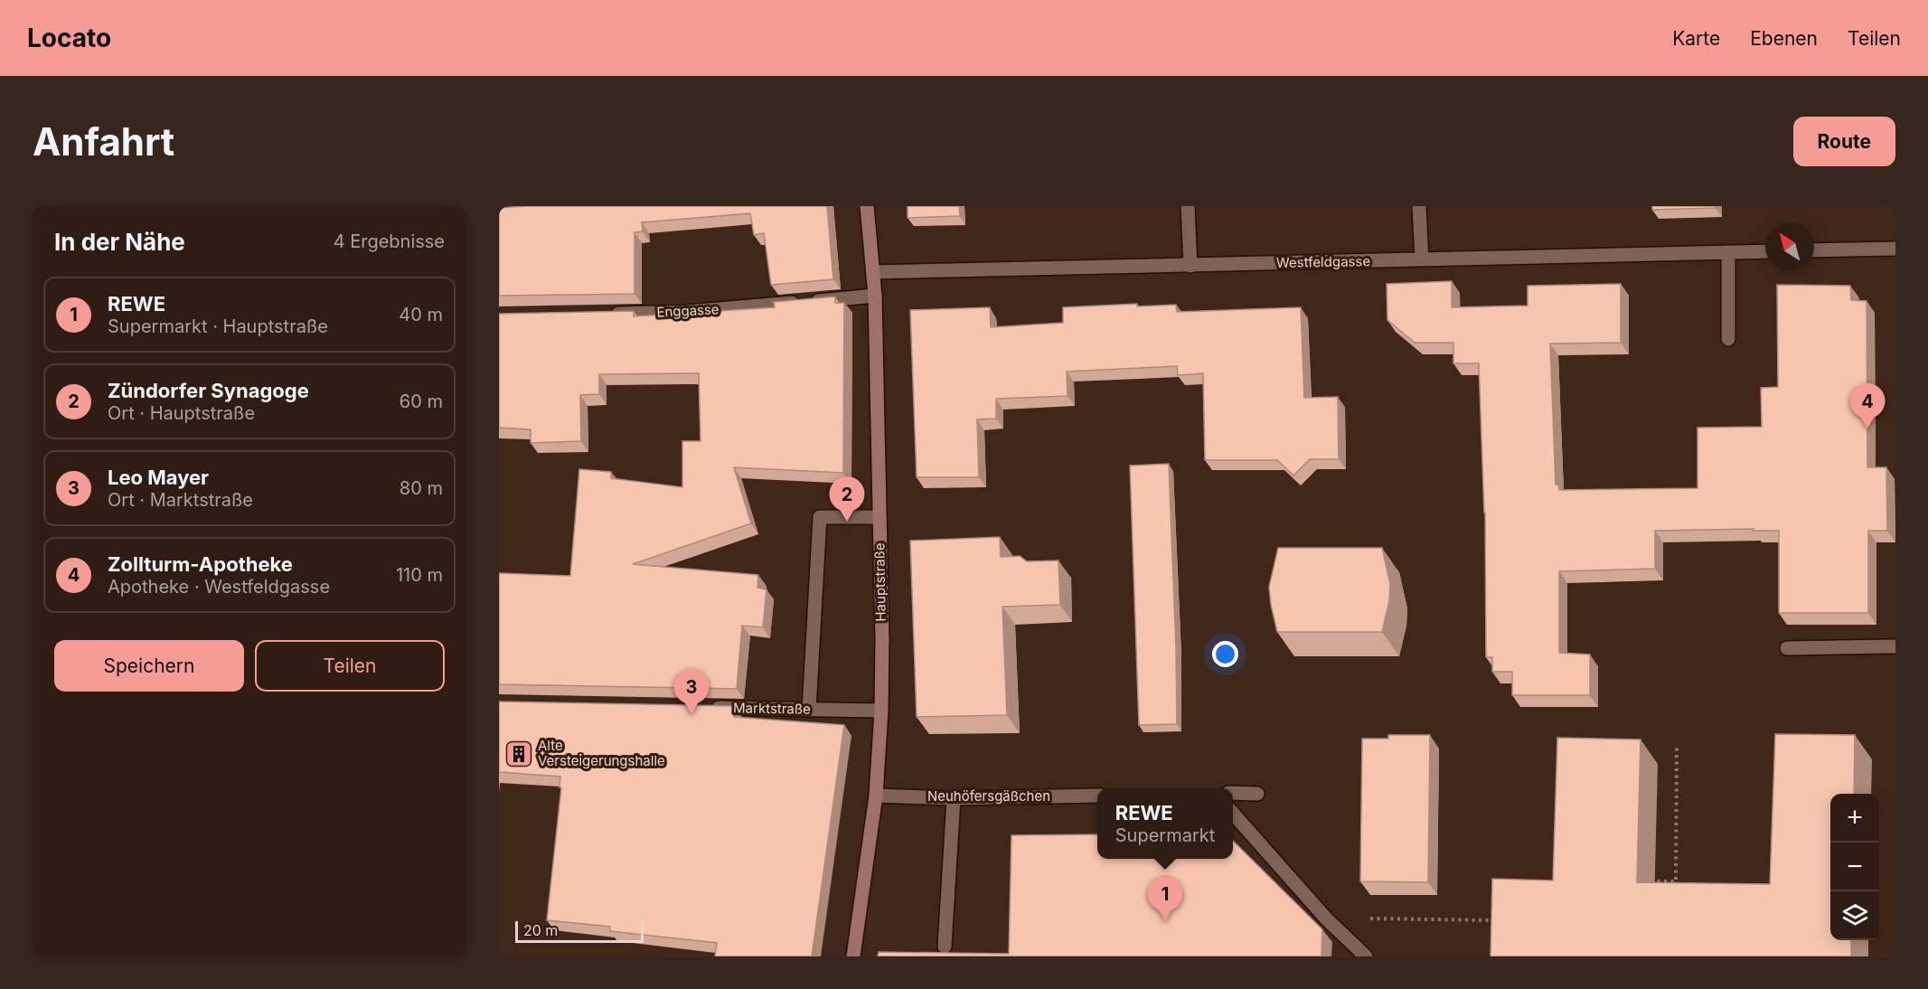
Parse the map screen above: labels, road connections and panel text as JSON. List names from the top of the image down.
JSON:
{
  "streets": {
    "main road": ["Hauptstraße"],
    "street": [
      "Westfeldgasse",
      "Enggasse",
      "Marktstraße",
      "Neuhöfersgäßchen"
    ]
  },
  "crossings": [
    ["Westfeldgasse", "Hauptstraße"],
    ["Enggasse", "Hauptstraße"],
    ["Hauptstraße", "Marktstraße"],
    ["Hauptstraße", "Neuhöfersgäßchen"]
  ],
  "places": {
    "building": ["Alte Versteigerungshalle"]
  },
  "scale_bar": "20 m",
  "north": "top left",
  "page": {
    "header": "Locato",
    "nav": ["Karte", "Ebenen", "Teilen"],
    "buttons": [
      "Route",
      ["Speichern", "Teilen"]
    ],
    "title": "Anfahrt",
    "heading": ["In der Nähe", "4 Ergebnisse"],
    "list": [
      {
        "mark": "1",
        "name": "REWE",
        "note": "Supermarkt · Hauptstraße",
        "value": "40 m"
      },
      {
        "mark": "2",
        "name": "Zündorfer Synagoge",
        "note": "Ort · Hauptstraße",
        "value": "60 m"
      },
      {
        "mark": "3",
        "name": "Leo Mayer",
        "note": "Ort · Marktstraße",
        "value": "80 m"
      },
      {
        "mark": "4",
        "name": "Zollturm-Apotheke",
        "note": "Apotheke · Westfeldgasse",
        "value": "110 m"
      }
    ],
    "pins": [
      "4",
      "2",
      "3",
      "1"
    ],
    "popup": ["REWE", "Supermarkt"],
    "map_buttons": ["+", "−"],
    "scale": "20 m"
  }
}
